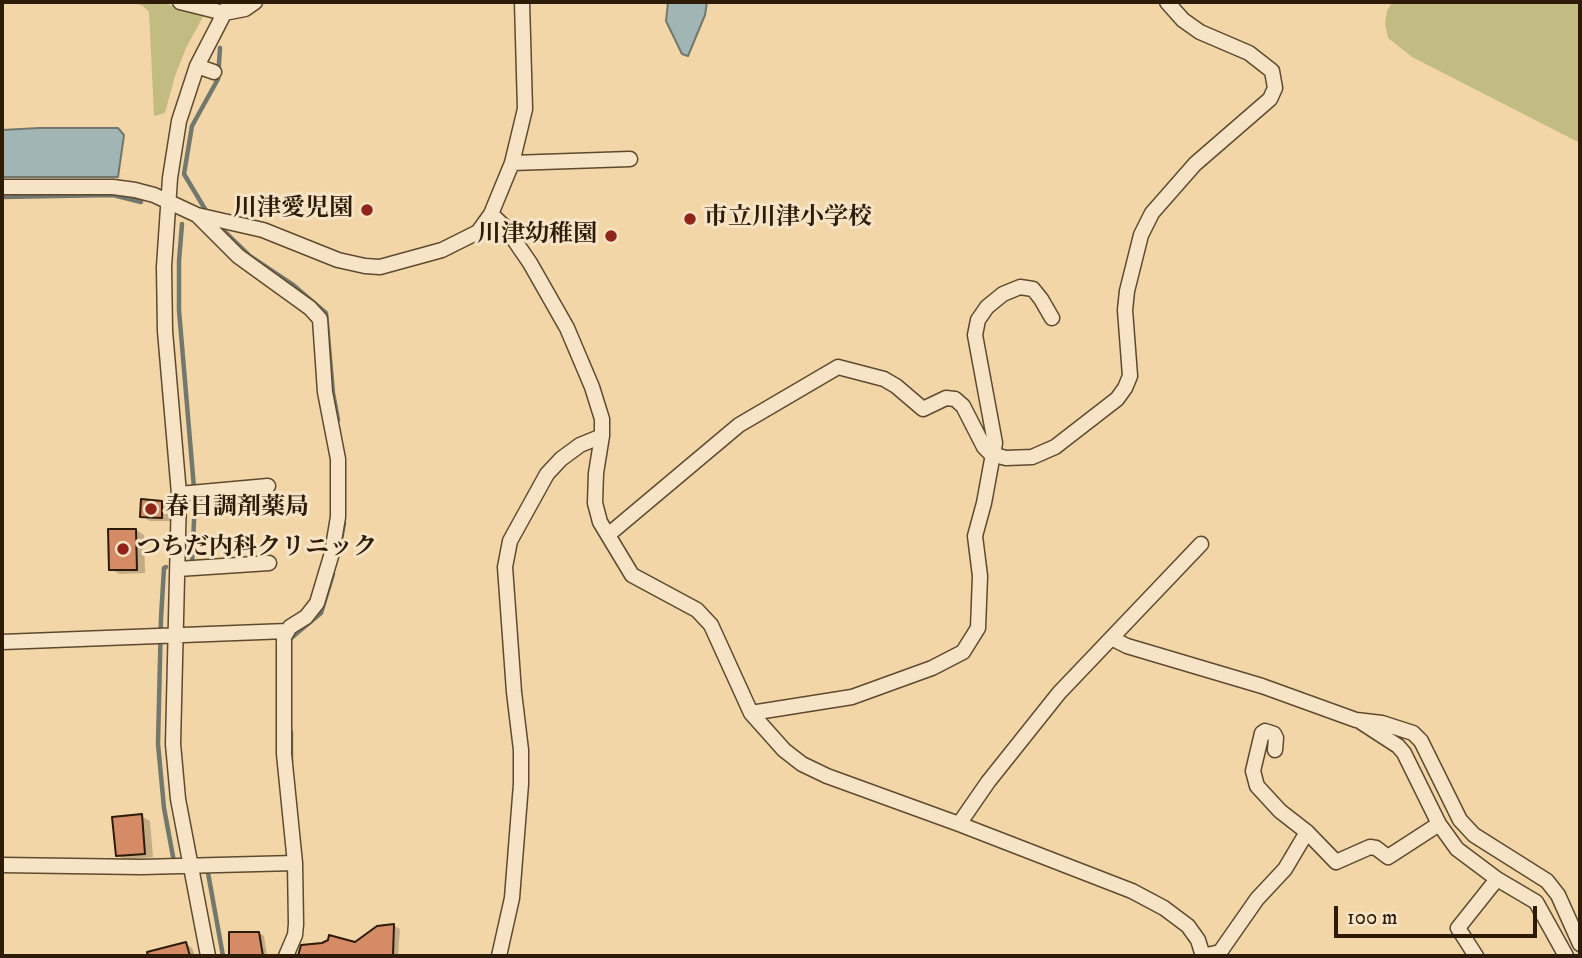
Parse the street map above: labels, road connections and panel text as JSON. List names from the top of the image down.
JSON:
{
  "places": [
    "川津愛児園",
    "市立川津小学校",
    "川津幼稚園",
    "春日調剤薬局",
    "つちだ内科クリニック"
  ],
  "scale_bar": "100 m"
}
